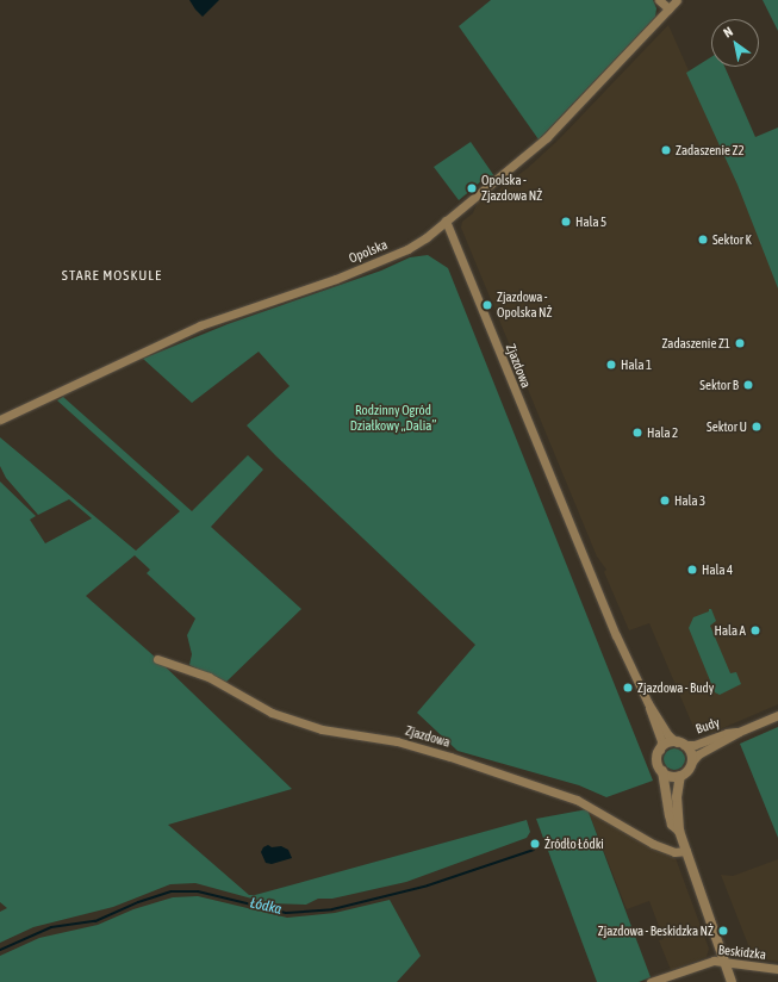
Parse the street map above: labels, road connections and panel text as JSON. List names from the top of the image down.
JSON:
{
  "streets": {
    "street": [
      "Opolska",
      "Zjazdowa",
      "Budy",
      "Beskidzka"
    ]
  },
  "crossings": [
    ["Opolska", "Zjazdowa"],
    ["Zjazdowa", "Budy"]
  ],
  "districts": ["STARE MOSKULE"],
  "water": ["Łódka"],
  "parks": ["Rodzinny Ogród Działkowy „Dalia”"],
  "places": [
    "Zadaszenie Z2",
    "Opolska - Zjazdowa NŻ",
    "Hala 5",
    "Sektor K",
    "Zjazdowa - Opolska NŻ",
    "Zadaszenie Z1",
    "Hala 1",
    "Sektor B",
    "Sektor U",
    "Hala 2",
    "Hala 3",
    "Hala 4",
    "Hala A",
    "Zjazdowa - Budy",
    "Źródło Łódki",
    "Zjazdowa - Beskidzka NŻ"
  ],
  "north": "top left"
}
